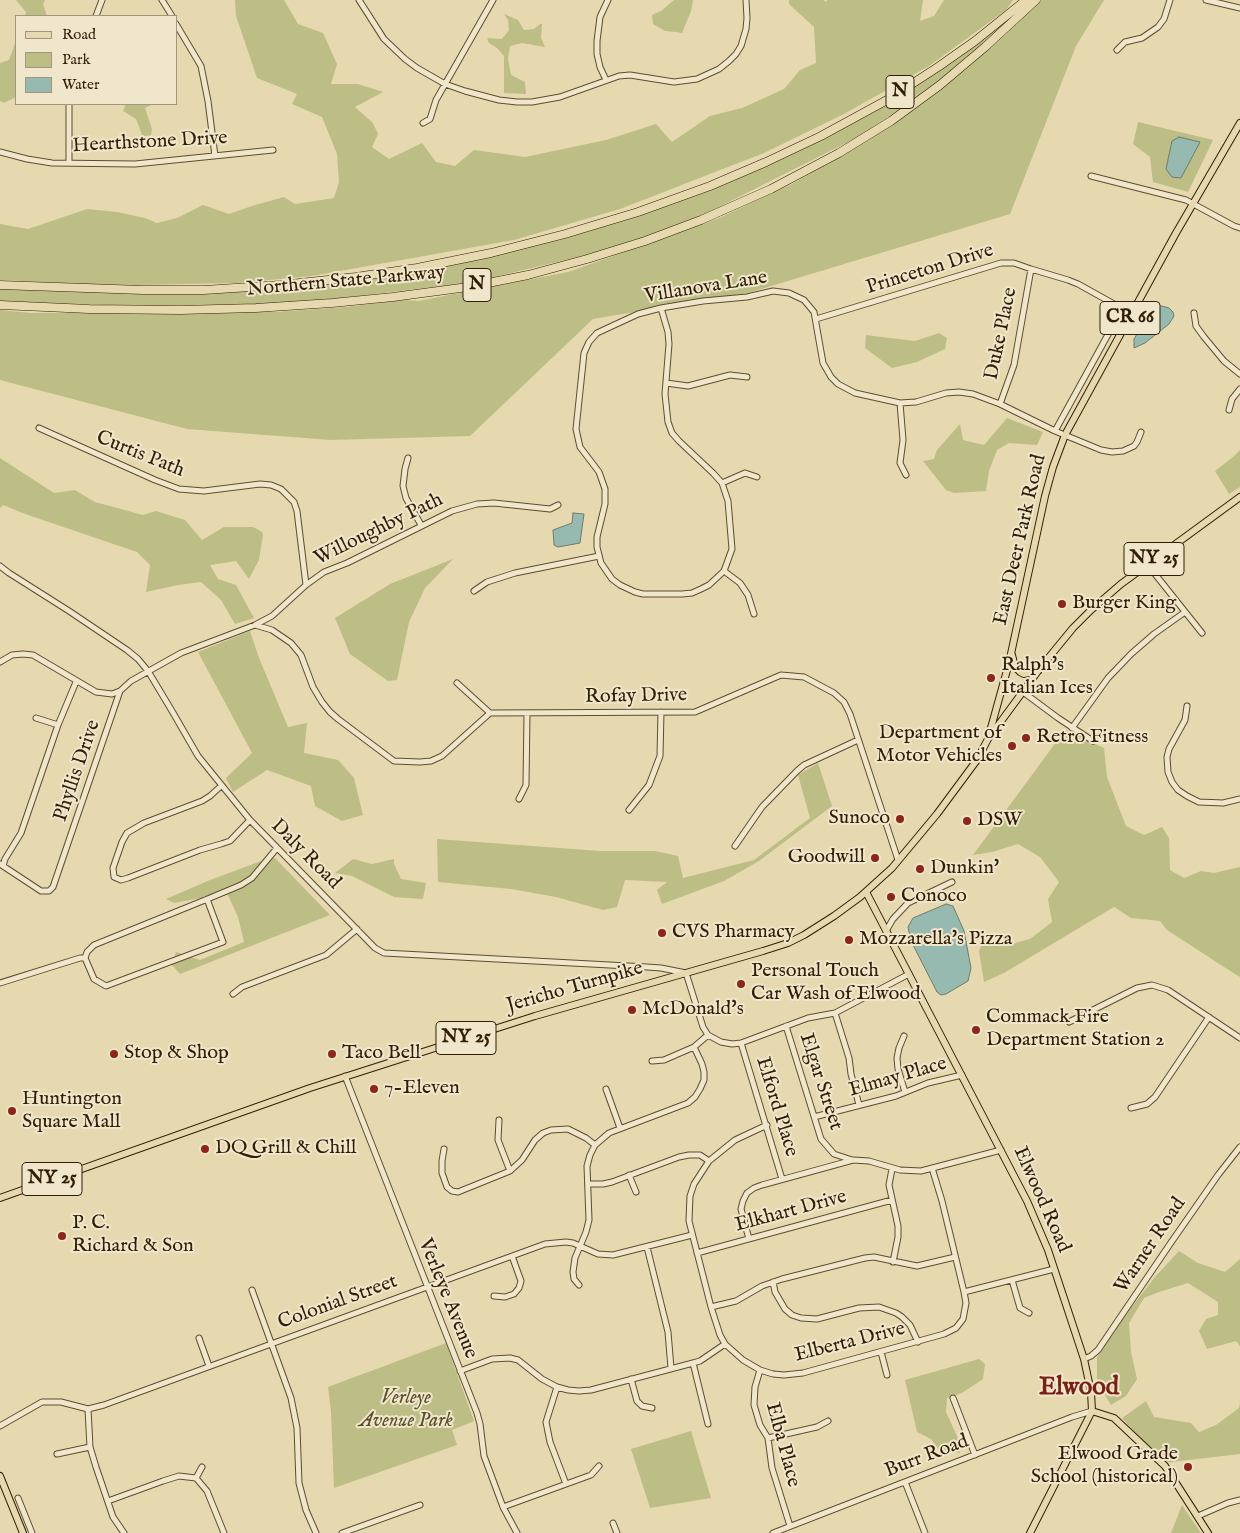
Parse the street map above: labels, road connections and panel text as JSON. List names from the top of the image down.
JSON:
{
  "streets": {
    "highway": ["N", "Northern State Parkway"],
    "main road": [
      "CR 66",
      "East Deer Park Road",
      "NY 25",
      "Jericho Turnpike",
      "Elwood Road"
    ],
    "street": [
      "Hearthstone Drive",
      "Princeton Drive",
      "Villanova Lane",
      "Duke Place",
      "Curtis Path",
      "Willoughby Path",
      "Rofay Drive",
      "Phyllis Drive",
      "Daly Road",
      "Elmay Place",
      "Elgar Street",
      "Elford Place",
      "Elkhart Drive",
      "Warner Road",
      "Verleye Avenue",
      "Colonial Street",
      "Elberta Drive",
      "Elba Place",
      "Burr Road"
    ]
  },
  "crossings": [
    ["Princeton Drive", "Villanova Lane"],
    ["Princeton Drive", "Duke Place"],
    ["Princeton Drive", "East Deer Park Road"],
    ["Villanova Lane", "Duke Place"],
    ["Villanova Lane", "East Deer Park Road"],
    ["Curtis Path", "Willoughby Path"],
    ["Willoughby Path", "Daly Road"],
    ["East Deer Park Road", "NY 25"],
    ["NY 25", "Rofay Drive"],
    ["NY 25", "Jericho Turnpike"],
    ["NY 25", "Elwood Road"],
    ["Daly Road", "Jericho Turnpike"],
    ["Jericho Turnpike", "Elwood Road"],
    ["Jericho Turnpike", "Verleye Avenue"],
    ["Elmay Place", "Elgar Street"],
    ["Elmay Place", "Elwood Road"],
    ["Elwood Road", "Warner Road"],
    ["Elwood Road", "Burr Road"],
    ["Elkhart Drive", "Elberta Drive"],
    ["Verleye Avenue", "Colonial Street"],
    ["Colonial Street", "Elberta Drive"],
    ["Elberta Drive", "Elba Place"],
    ["Elba Place", "Burr Road"]
  ],
  "districts": ["Elwood"],
  "parks": ["Verleye Avenue Park"],
  "places": [
    "Burger King",
    "Ralph's Italian Ices",
    "Retro Fitness",
    "Department of Motor Vehicles",
    "Sunoco",
    "DSW",
    "Goodwill",
    "Dunkin'",
    "Conoco",
    "CVS Pharmacy",
    "Mozzarella's Pizza",
    "Personal Touch Car Wash of Elwood",
    "McDonald's",
    "Commack Fire Department Station 2",
    "Stop & Shop",
    "Taco Bell",
    "7-Eleven",
    "Huntington Square Mall",
    "DQ Grill & Chill",
    "P. C. Richard & Son",
    "Elwood Grade School (historical)"
  ],
  "legend": ["Road", "Park", "Water"]
}
